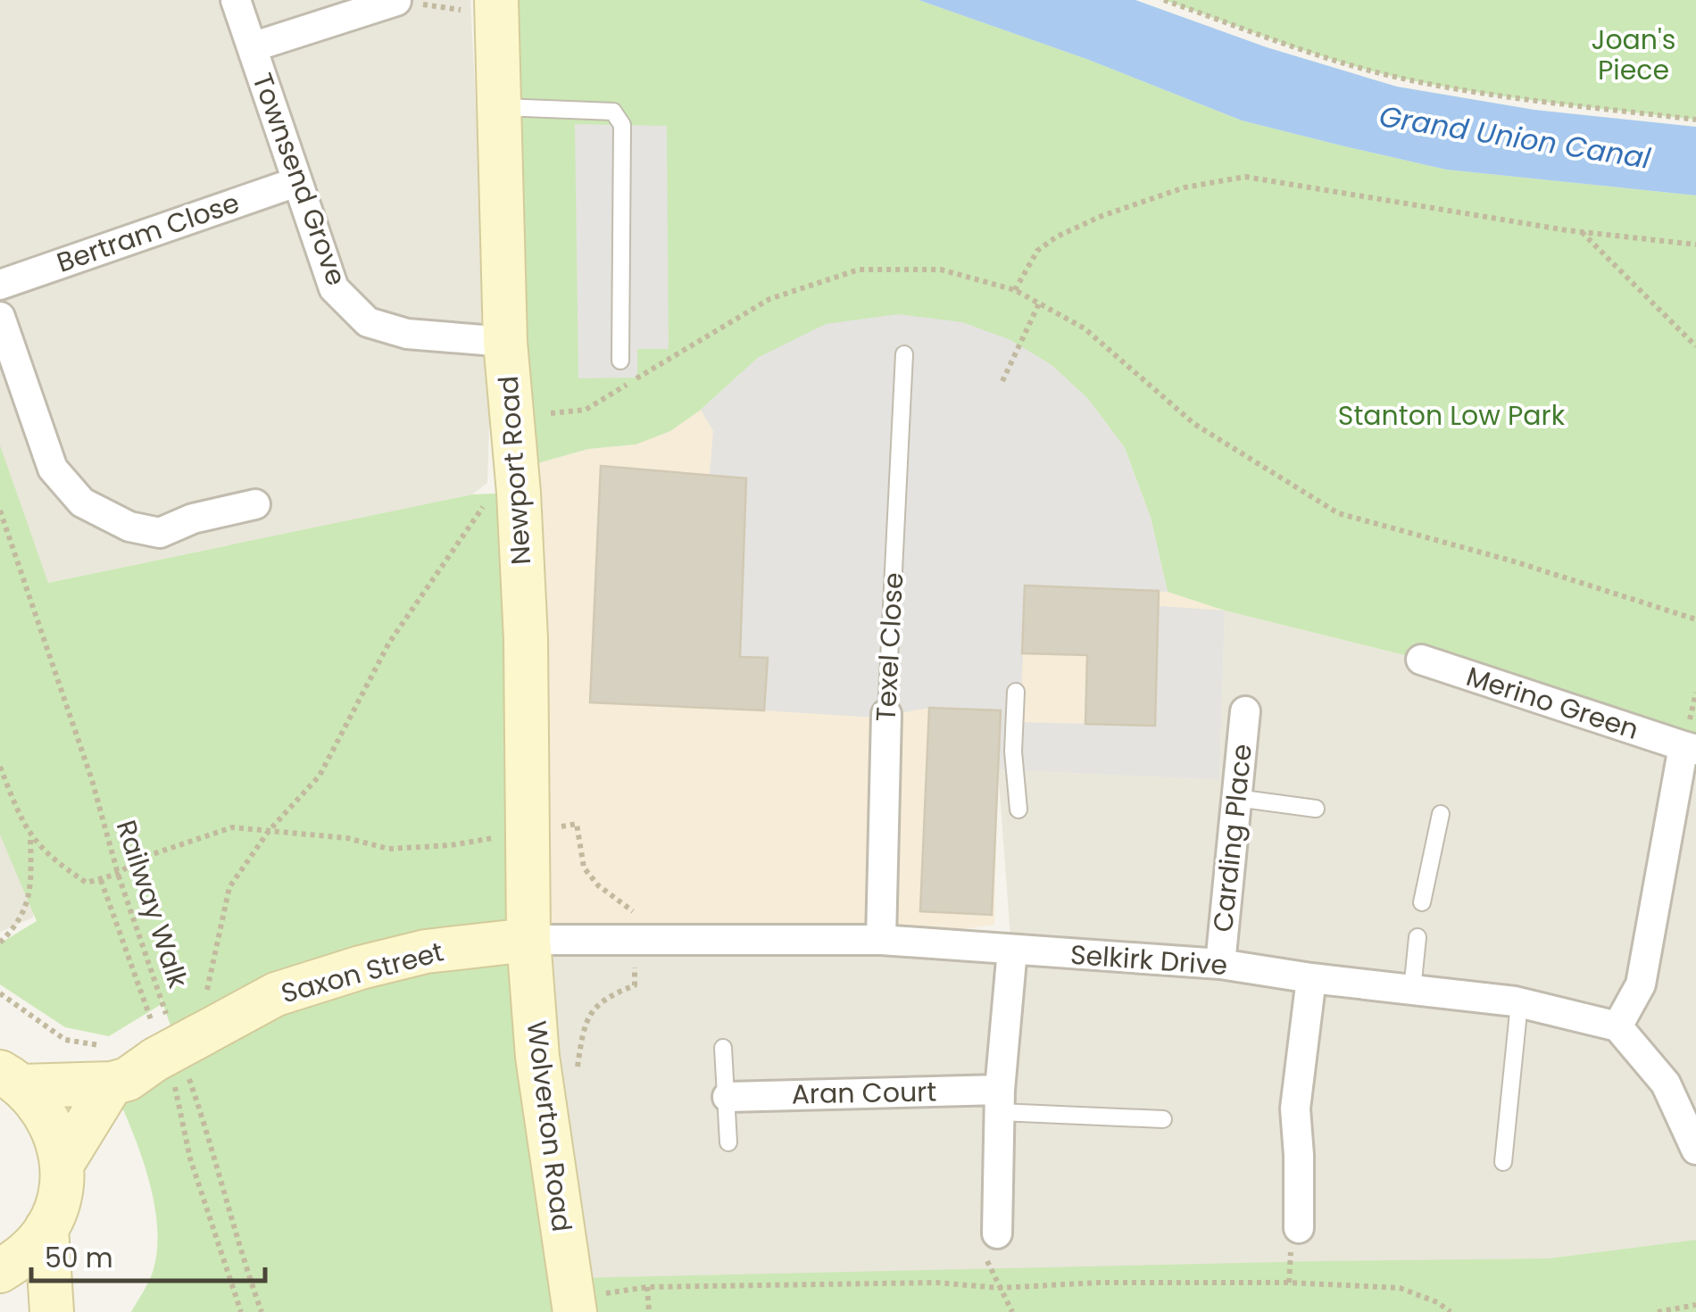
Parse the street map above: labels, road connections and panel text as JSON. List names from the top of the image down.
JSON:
{
  "streets": {
    "street": [
      "Townsend Grove",
      "Bertram Close",
      "Newport Road",
      "Texel Close",
      "Merino Green",
      "Carding Place",
      "Selkirk Drive",
      "Saxon Street",
      "Aran Court",
      "Wolverton Road"
    ],
    "path": ["Railway Walk"]
  },
  "crossings": [
    ["Townsend Grove", "Bertram Close"],
    ["Townsend Grove", "Newport Road"],
    ["Newport Road", "Selkirk Drive"],
    ["Newport Road", "Saxon Street"],
    ["Newport Road", "Wolverton Road"],
    ["Texel Close", "Selkirk Drive"],
    ["Merino Green", "Selkirk Drive"],
    ["Carding Place", "Selkirk Drive"],
    ["Railway Walk", "Saxon Street"],
    ["Selkirk Drive", "Saxon Street"],
    ["Selkirk Drive", "Wolverton Road"],
    ["Saxon Street", "Wolverton Road"]
  ],
  "water": ["Grand Union Canal"],
  "parks": ["Joan's Piece", "Stanton Low Park"],
  "scale_bar": "50 m"
}
